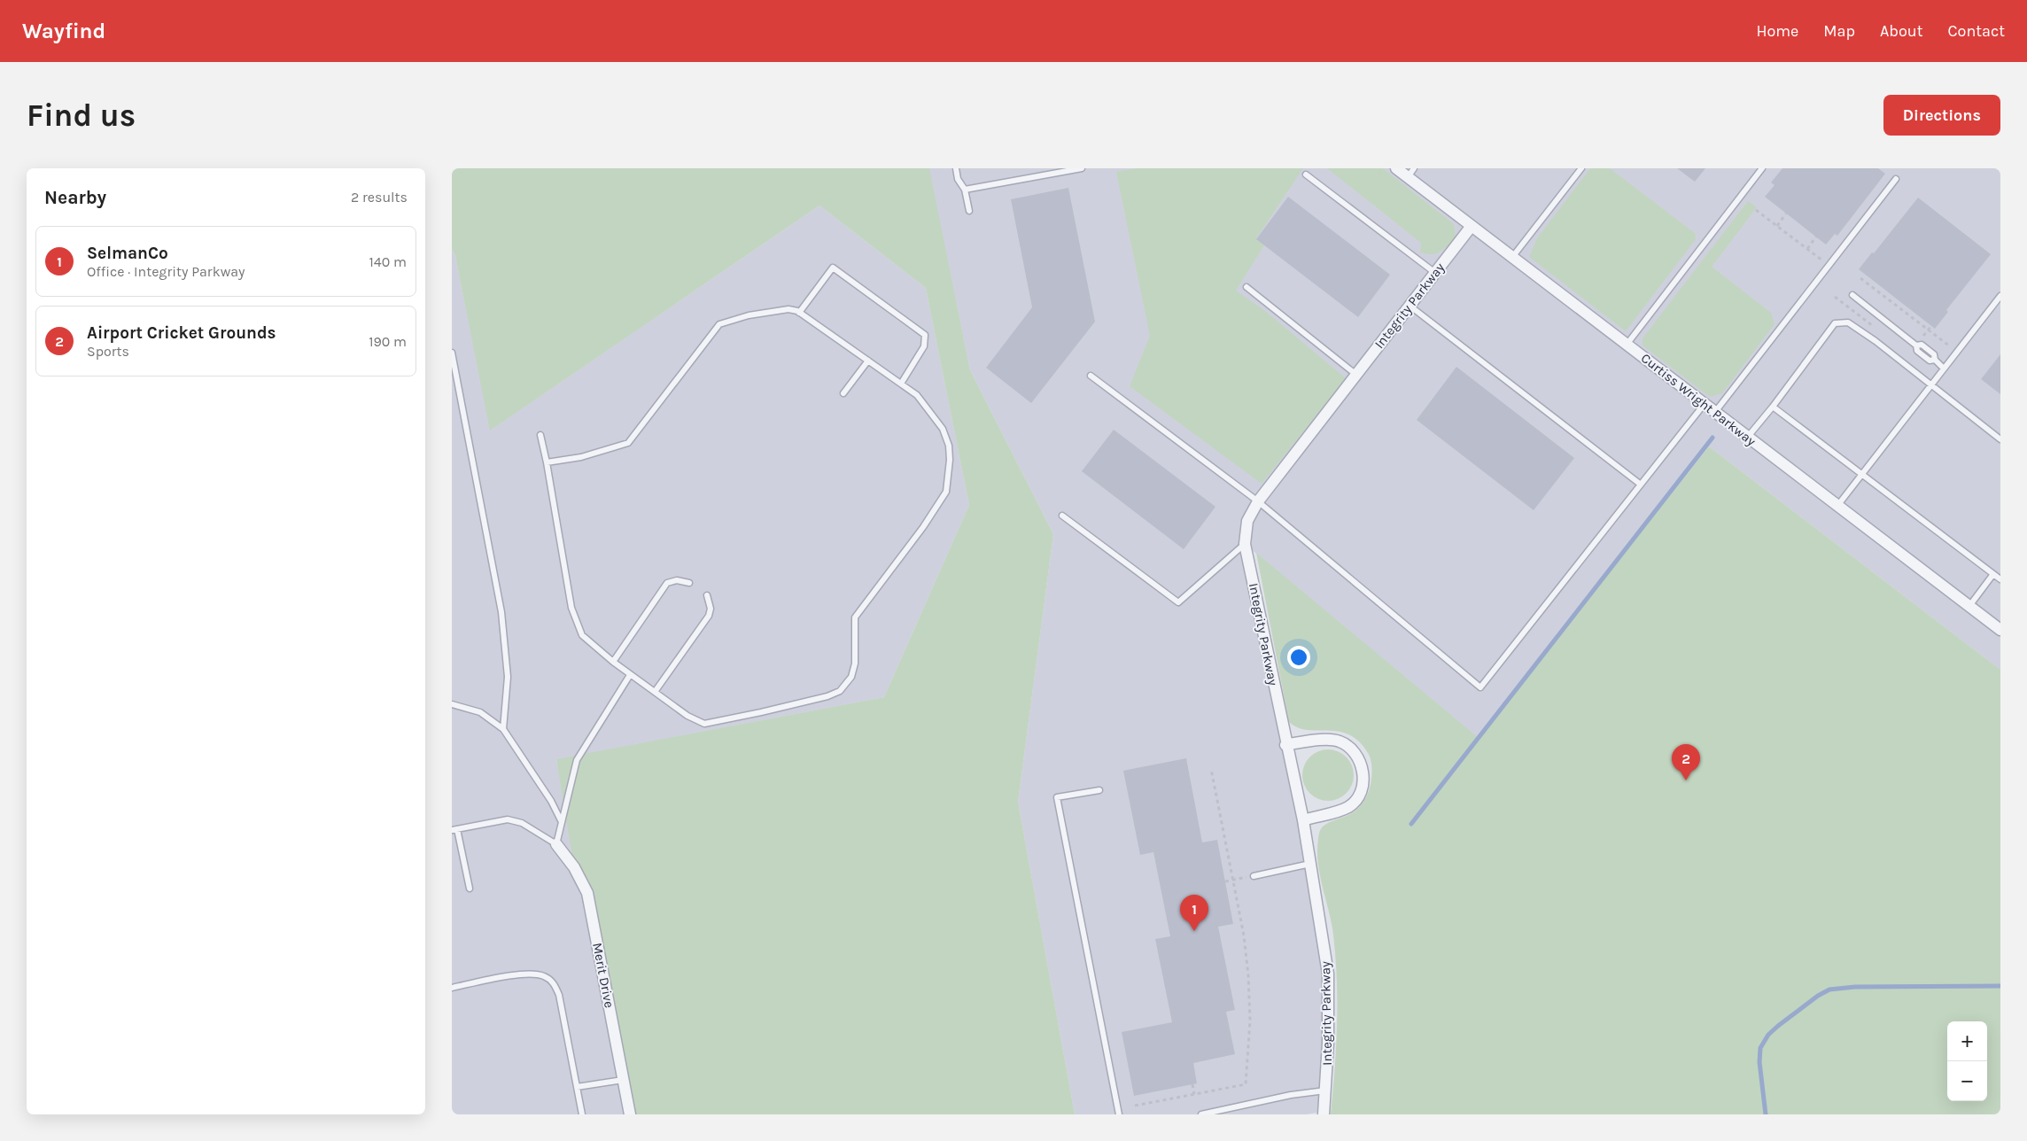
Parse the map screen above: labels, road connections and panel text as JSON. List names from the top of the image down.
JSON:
{
  "streets": {
    "street": ["Integrity Parkway", "Curtiss Wright Parkway", "Merit Drive"]
  },
  "crossings": [
    ["Integrity Parkway", "Curtiss Wright Parkway"]
  ],
  "page": {
    "header": "Wayfind",
    "nav": [
      "Home",
      "Map",
      "About",
      "Contact"
    ],
    "buttons": "Directions",
    "title": "Find us",
    "heading": ["Nearby", "2 results"],
    "list": [
      {
        "mark": "1",
        "name": "SelmanCo",
        "note": "Office · Integrity Parkway",
        "value": "140 m"
      },
      {
        "mark": "2",
        "name": "Airport Cricket Grounds",
        "note": "Sports",
        "value": "190 m"
      }
    ],
    "pins": ["2", "1"],
    "map_buttons": ["+", "−"]
  }
}
